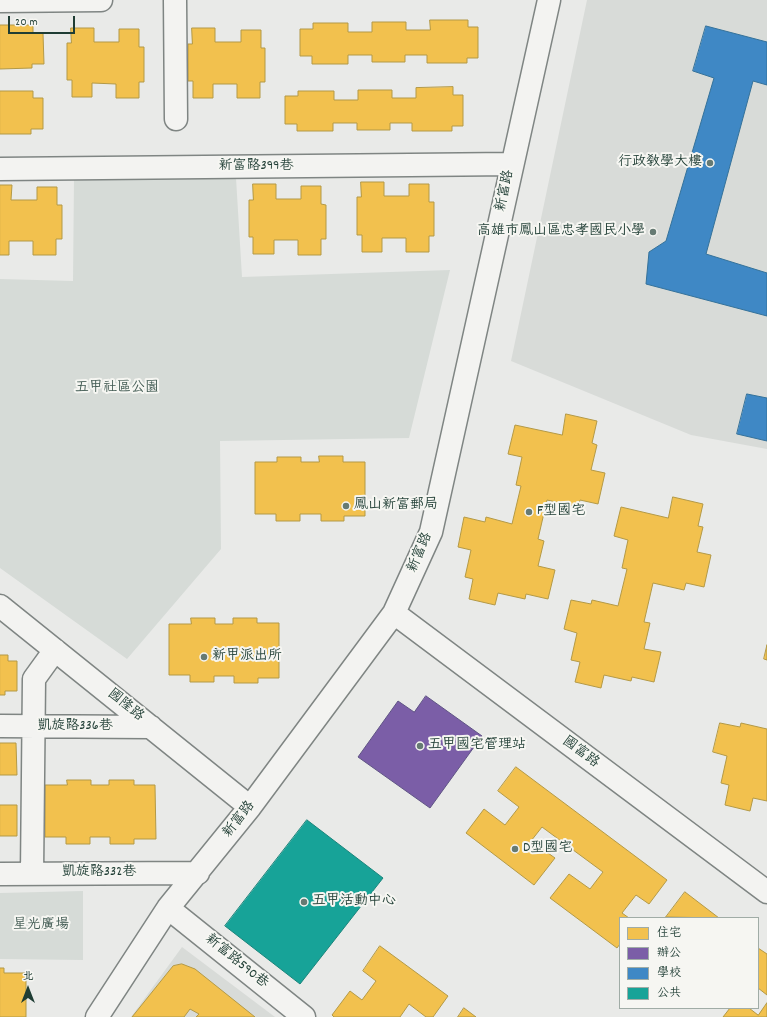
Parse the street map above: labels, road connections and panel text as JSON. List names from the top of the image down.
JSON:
{
  "streets": {
    "street": [
      "新富路399巷",
      "新富路",
      "國隆路",
      "凱旋路336巷",
      "國富路",
      "凱旋路332巷",
      "新富路590巷"
    ]
  },
  "crossings": [
    ["新富路399巷", "新富路"],
    ["新富路", "國隆路"],
    ["新富路", "國富路"],
    ["新富路", "凱旋路332巷"],
    ["新富路", "新富路590巷"],
    ["國隆路", "凱旋路336巷"]
  ],
  "parks": ["五甲社區公園", "星光廣場"],
  "places": [
    "行政教學大樓",
    "高雄市鳳山區忠孝國民小學",
    "鳳山新富郵局",
    "F型國宅",
    "新甲派出所",
    "五甲國宅管理站",
    "D型國宅",
    "五甲活動中心"
  ],
  "legend": [
    "住宅",
    "辦公",
    "學校",
    "公共"
  ],
  "scale_bar": "20 m",
  "north": "top"
}
